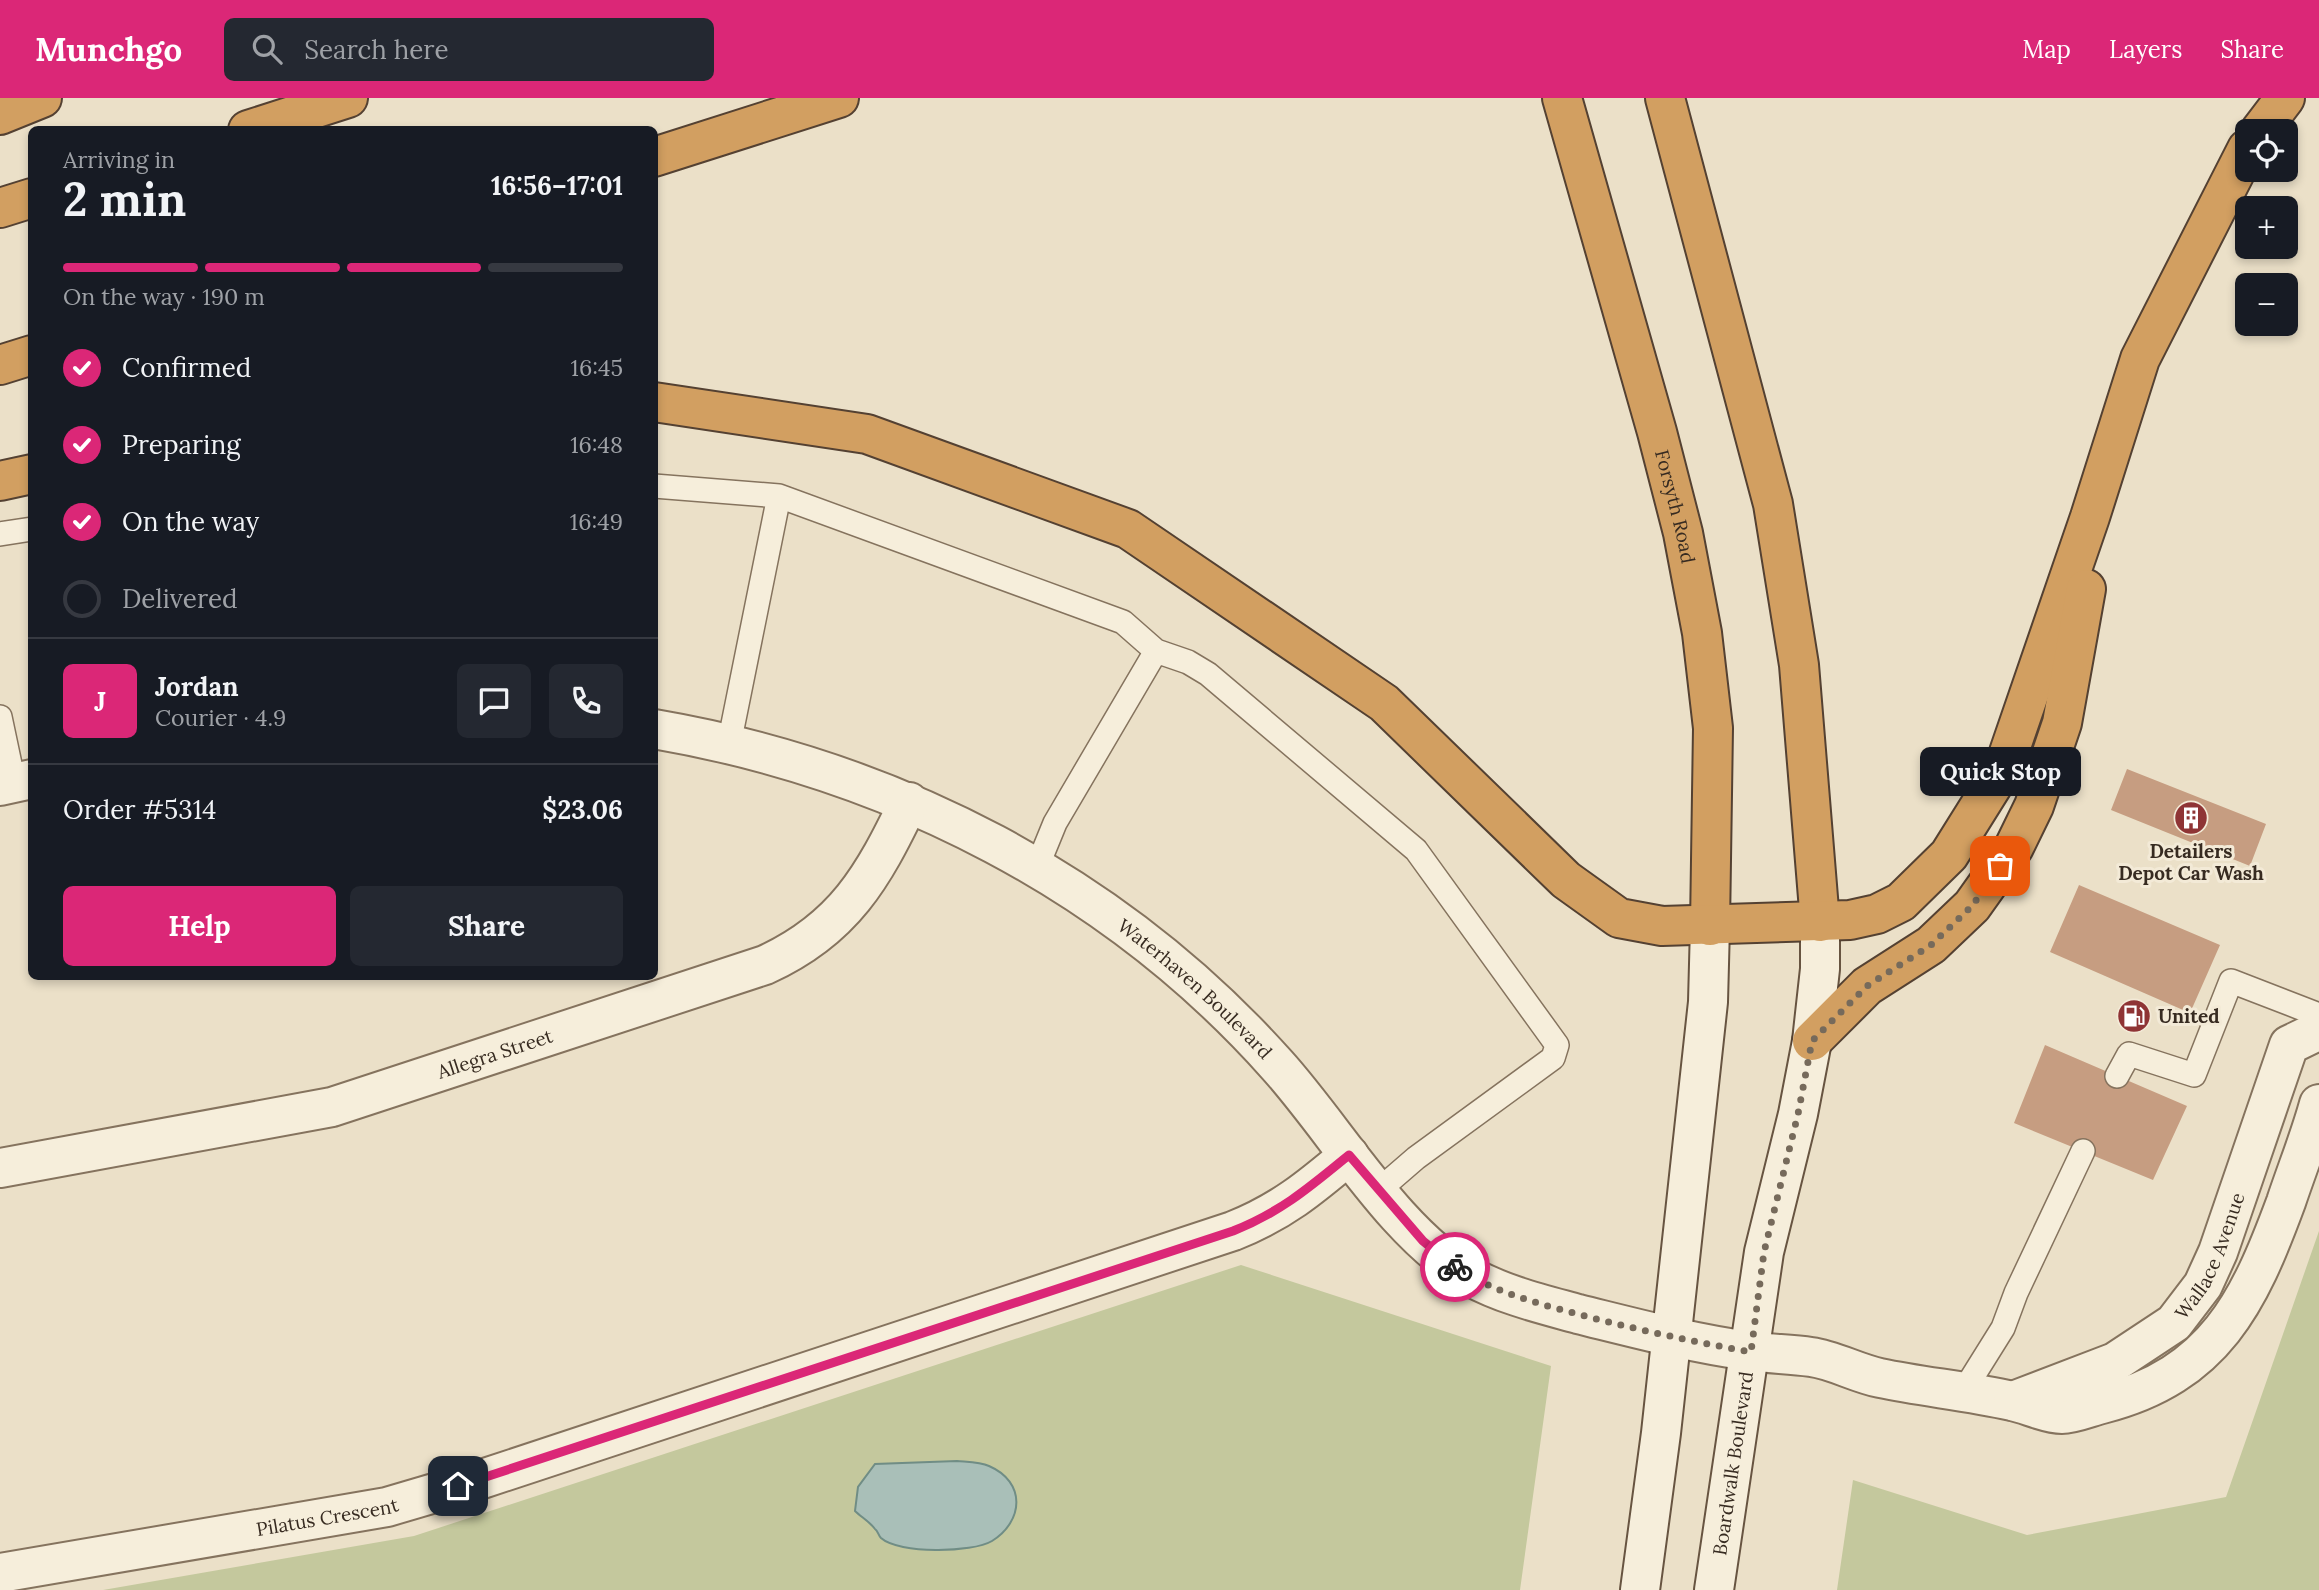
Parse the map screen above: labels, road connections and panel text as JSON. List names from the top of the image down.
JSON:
{
  "streets": {
    "highway": ["Forsyth Road"],
    "street": [
      "Waterhaven Boulevard",
      "Allegra Street",
      "Wallace Avenue",
      "Boardwalk Boulevard",
      "Pilatus Crescent"
    ]
  },
  "crossings": [
    ["Waterhaven Boulevard", "Allegra Street"],
    ["Waterhaven Boulevard", "Pilatus Crescent"]
  ],
  "places": {
    "building": ["Detailers Depot Car Wash"],
    "other": ["Quick Stop"],
    "fuel station": ["United"]
  },
  "page": {
    "header": "Munchgo",
    "search": "Search here",
    "nav": ["Map", "Layers", "Share"],
    "map_buttons": ["+", "−"],
    "heading": ["2 min", "Arriving in", "16:56–17:01"],
    "panel": [
      "Jordan",
      "Courier · 4.9",
      "Order #5314",
      "$23.06"
    ],
    "bar": "On the way · 190 m",
    "list": [
      ["Confirmed", "16:45"],
      ["Preparing", "16:48"],
      ["On the way", "16:49"],
      "Delivered"
    ],
    "round": "J",
    "bubble": "Quick Stop",
    "buttons": ["Help", "Share"]
  }
}
